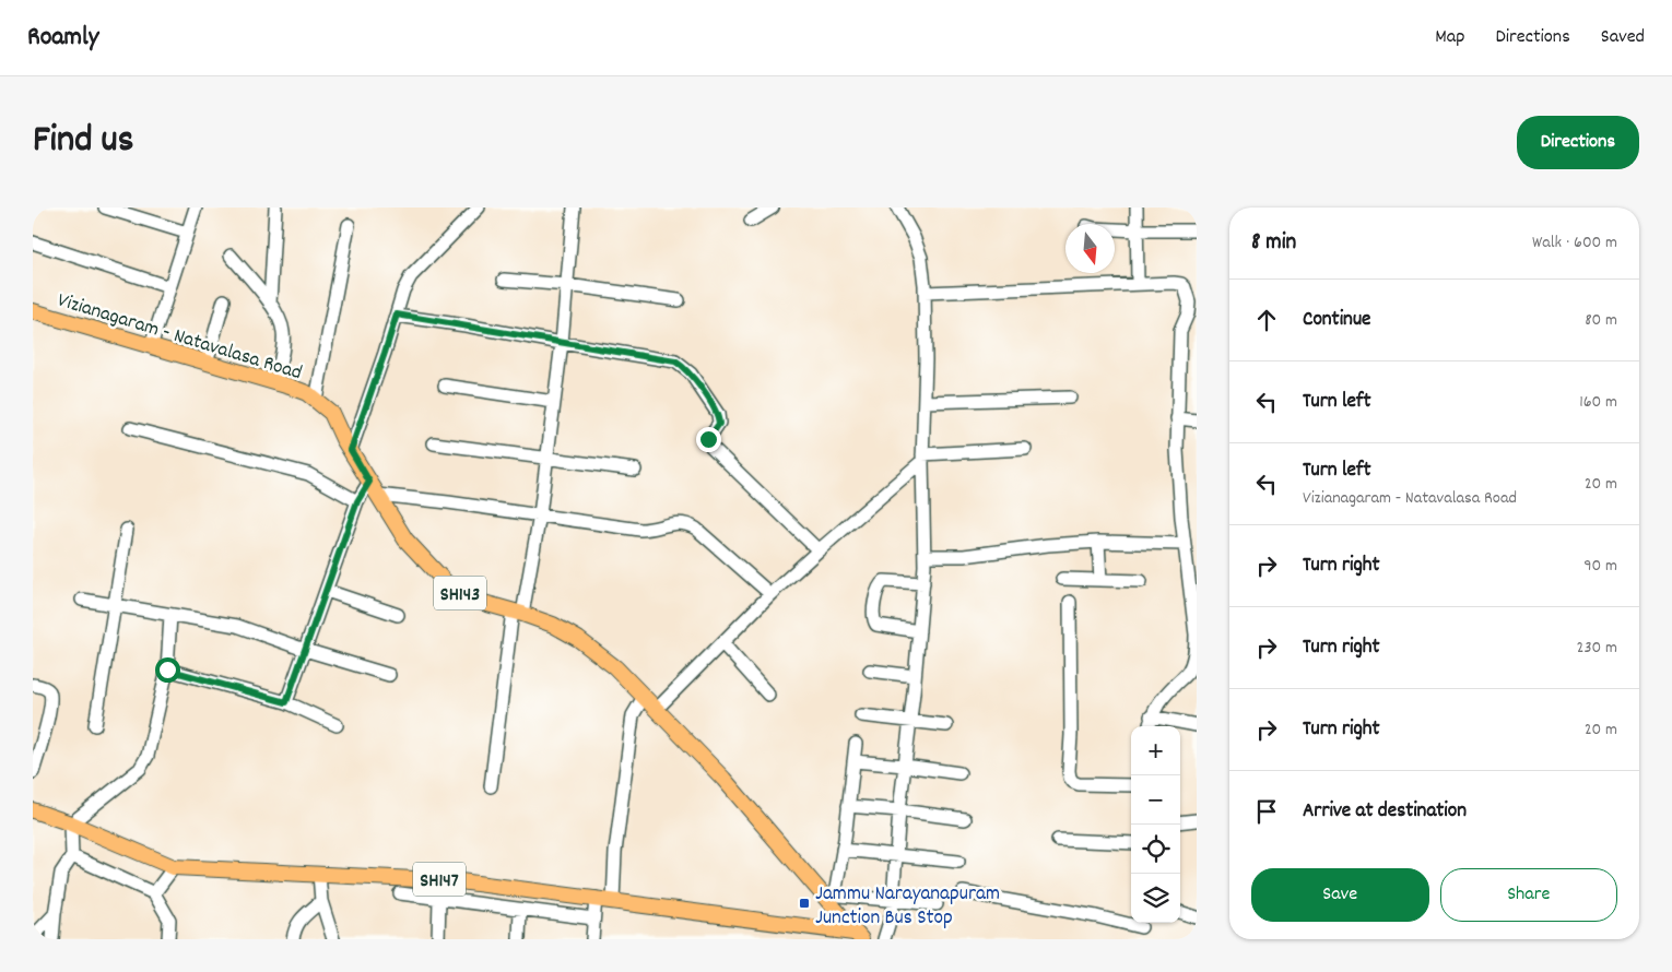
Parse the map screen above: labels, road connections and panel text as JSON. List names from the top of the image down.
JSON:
{
  "streets": {
    "main road": ["Vizianagaram - Natavalasa Road", "SH143", "SH147"]
  },
  "crossings": [
    ["Vizianagaram - Natavalasa Road", "SH147"]
  ],
  "places": {
    "transit": ["Jammu Narayanapuram Junction Bus Stop"]
  },
  "north": "bottom",
  "page": {
    "header": "Roamly",
    "nav": ["Map", "Directions", "Saved"],
    "title": "Find us",
    "buttons": [
      "Directions",
      ["Save", "Share"]
    ],
    "heading": ["8 min", "Walk · 600 m"],
    "list": [
      ["Continue", "80 m"],
      ["Turn left", "160 m"],
      ["Turn left", "Vizianagaram - Natavalasa Road", "20 m"],
      ["Turn right", "90 m"],
      ["Turn right", "230 m"],
      ["Turn right", "20 m"],
      "Arrive at destination"
    ],
    "map_buttons": ["+", "−"]
  }
}
